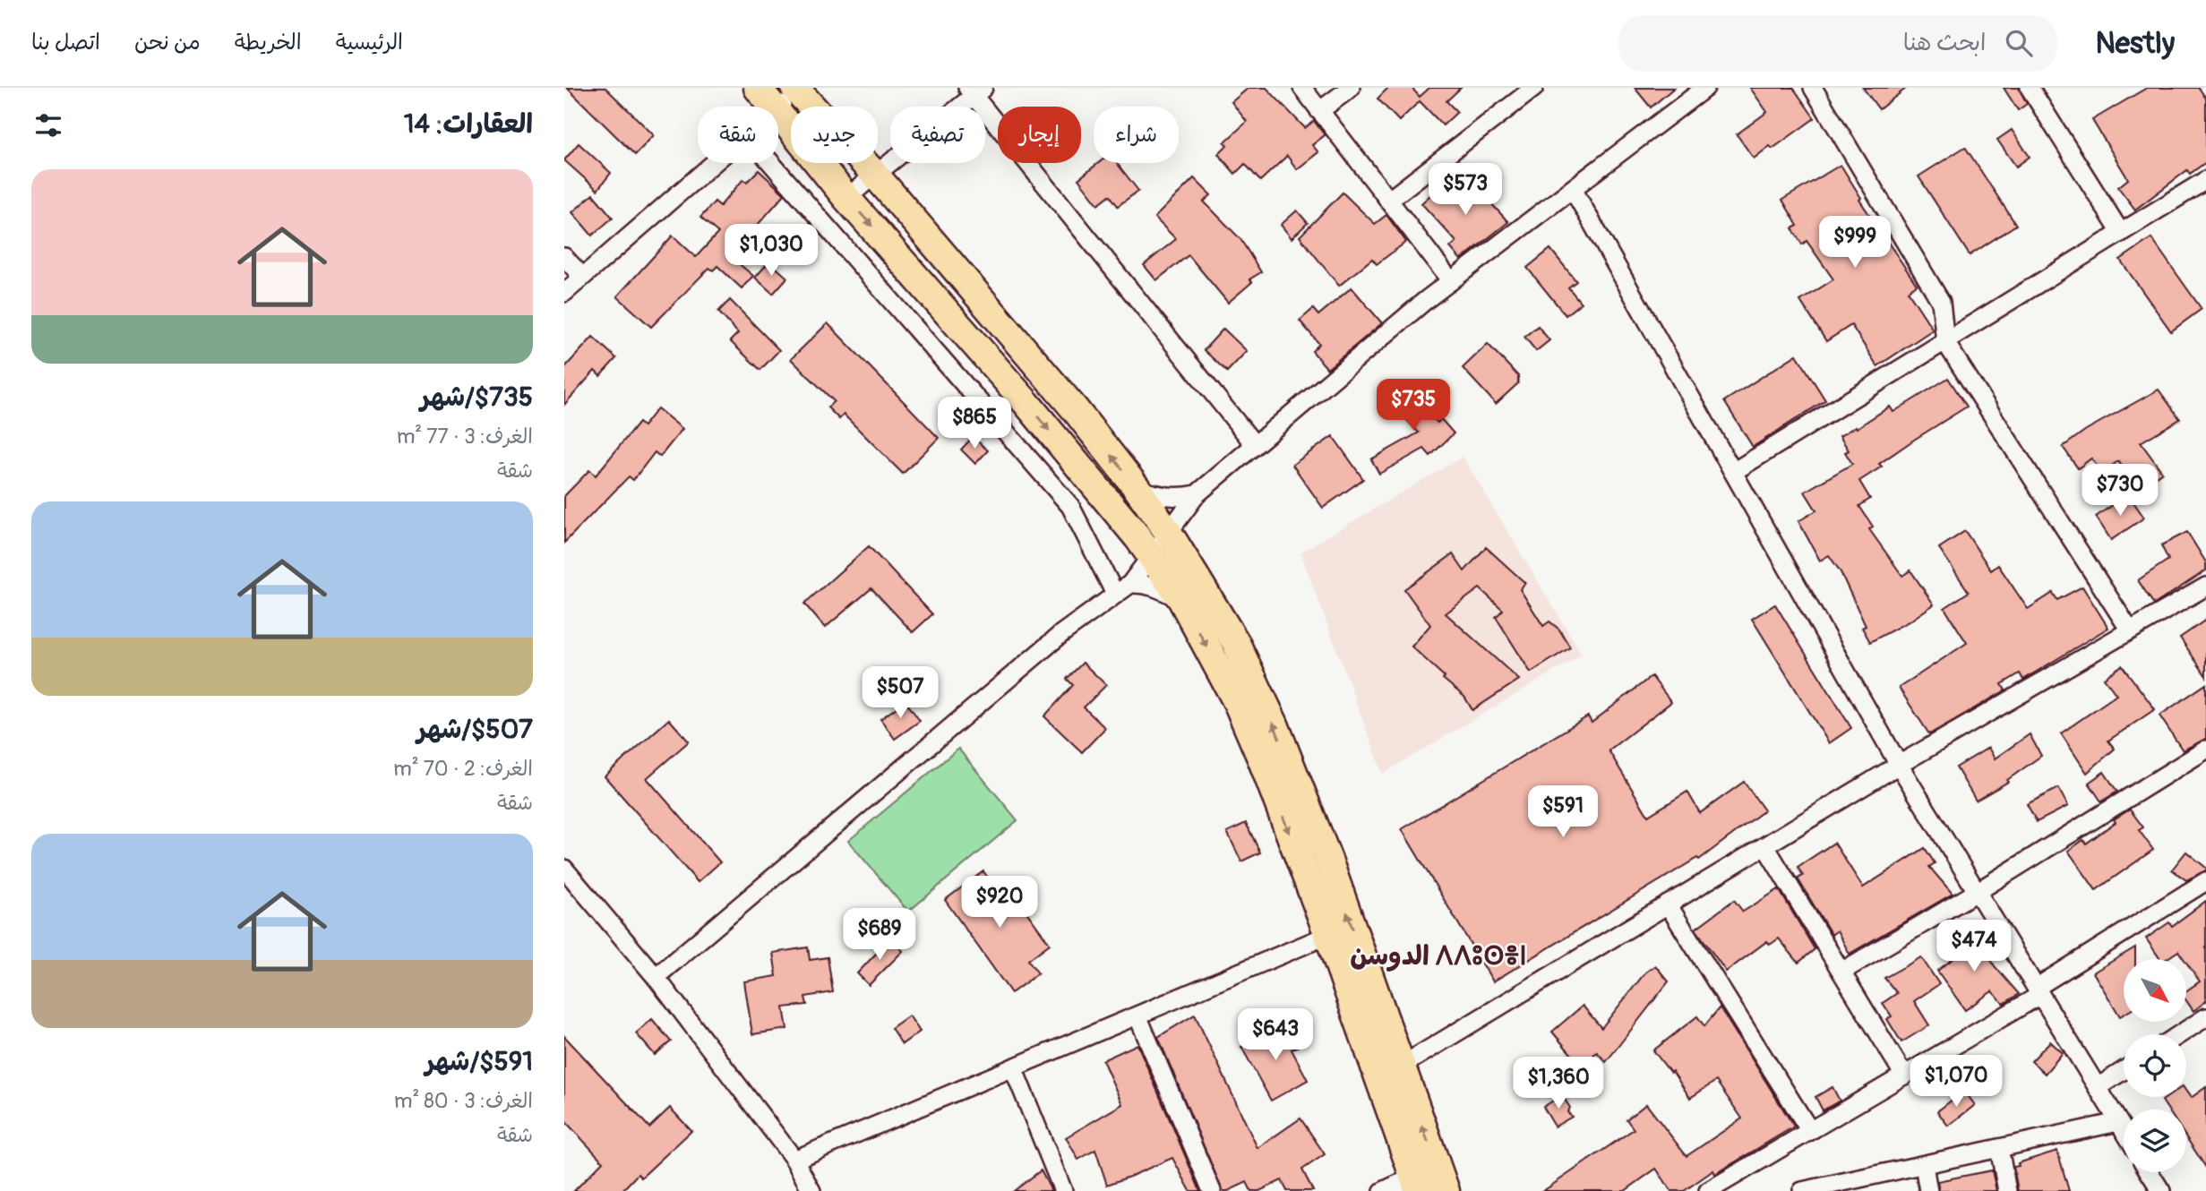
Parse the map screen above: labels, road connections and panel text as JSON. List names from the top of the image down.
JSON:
{
  "districts": ["الدوسن ⴷⴷⵓⵙⴻⵏ"],
  "north": "bottom right",
  "page": {
    "header": "Nestly",
    "search": "ابحث هنا",
    "nav": [
      "الرئيسية",
      "الخريطة",
      "من نحن",
      "اتصل بنا"
    ],
    "heading": "العقارات: 14",
    "chip": [
      "شراء",
      "إيجار",
      "تصفية",
      "جديد",
      "شقة"
    ],
    "price": [
      "$573",
      "$999",
      "$1,030",
      "$735",
      "$865",
      "$730",
      "$507",
      "$591",
      "$920",
      "$689",
      "$474",
      "$643",
      "$1,070",
      "$1,360"
    ],
    "list": [
      {
        "name": "$735/شهر",
        "note": "الغرف: 3 · 77 m² · شقة"
      },
      {
        "name": "$507/شهر",
        "note": "الغرف: 2 · 70 m² · شقة"
      },
      {
        "name": "$591/شهر",
        "note": "الغرف: 3 · 80 m² · شقة"
      }
    ]
  }
}
